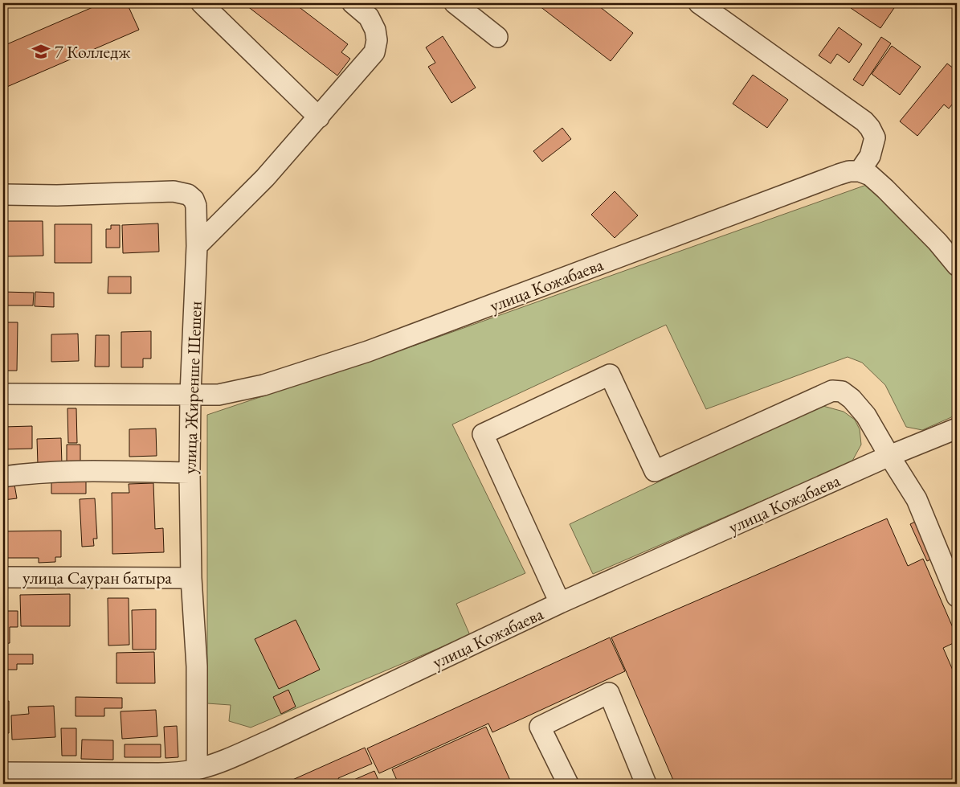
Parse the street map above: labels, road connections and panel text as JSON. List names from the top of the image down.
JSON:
{
  "streets": {
    "street": ["улица Кожабаева", "улица Жиренше Шешен", "улица Сауран батыра"]
  },
  "crossings": [
    ["улица Кожабаева", "улица Жиренше Шешен"],
    ["улица Жиренше Шешен", "улица Сауран батыра"]
  ],
  "places": {
    "school or university": ["7 Колледж"]
  }
}
